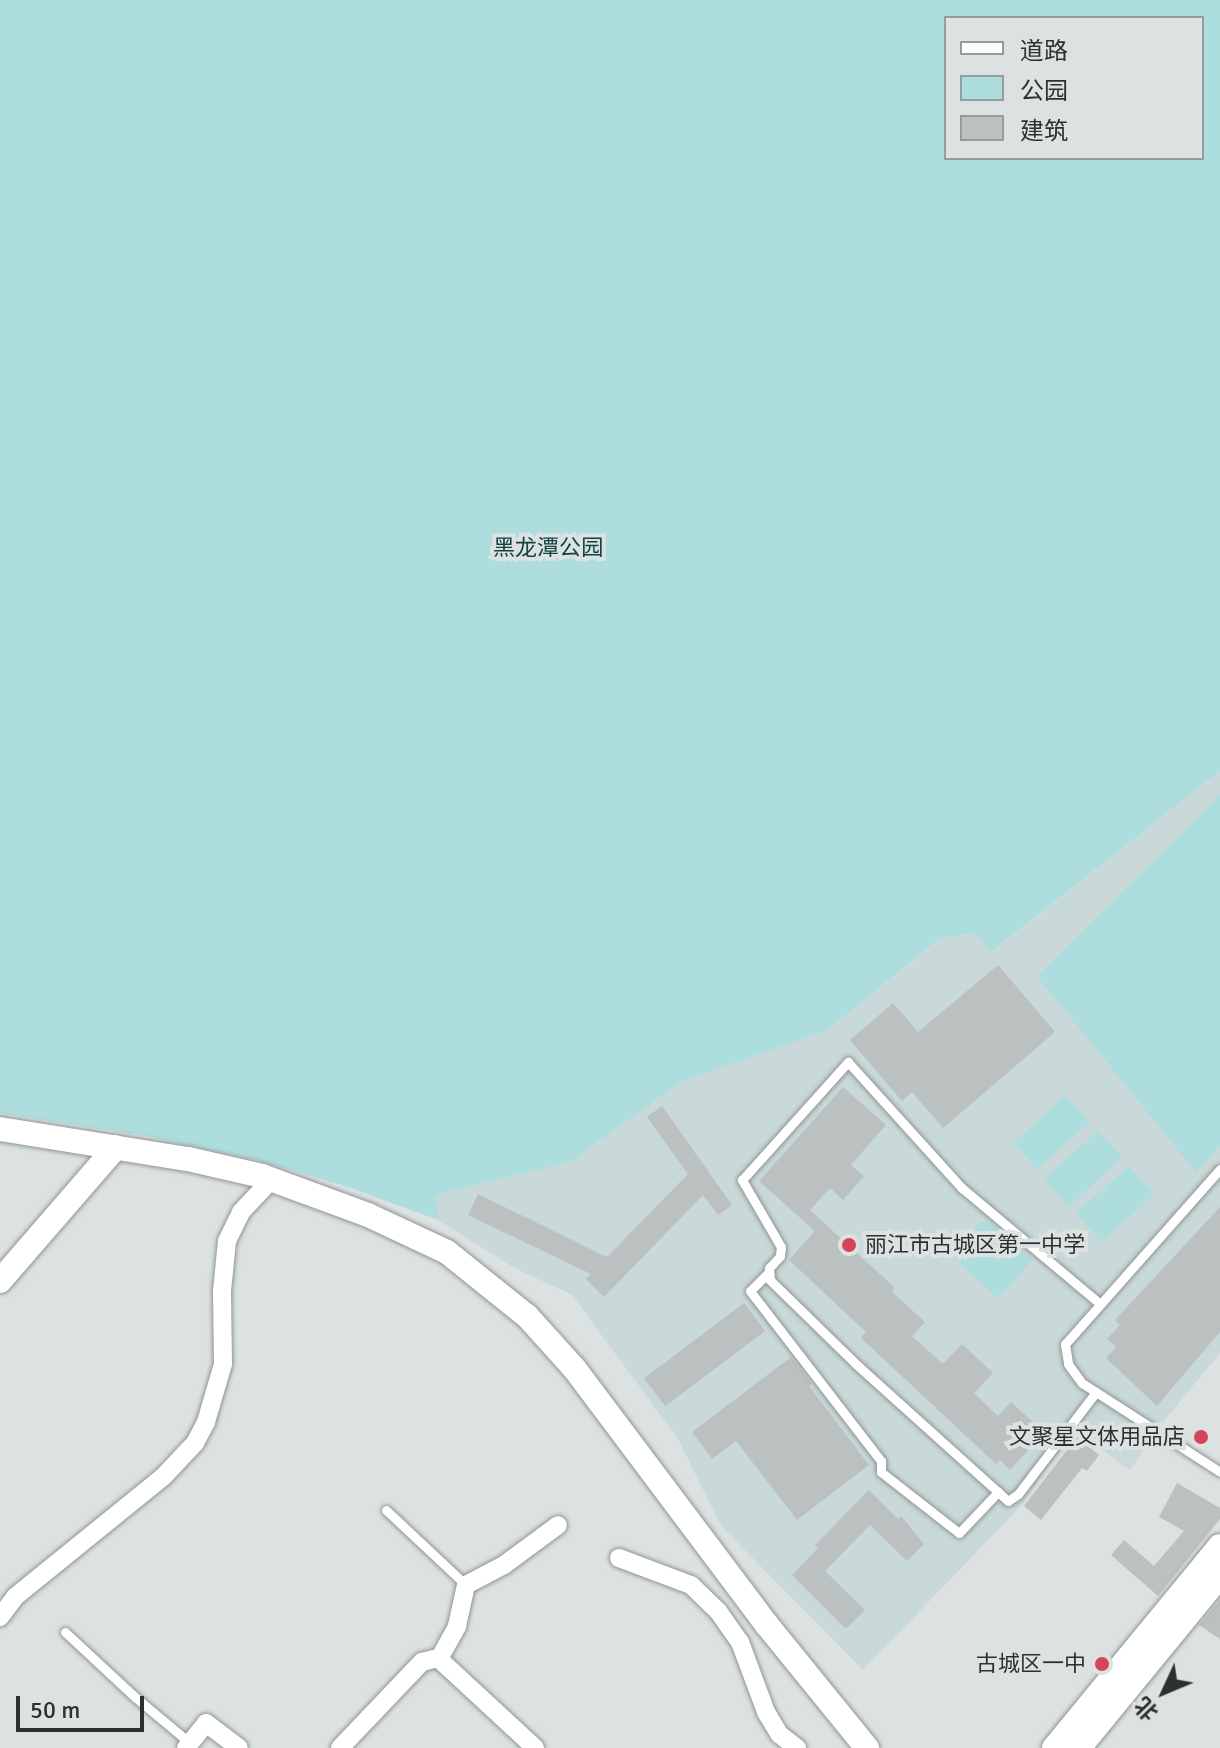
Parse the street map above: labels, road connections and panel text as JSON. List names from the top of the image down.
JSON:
{
  "parks": ["黑龙潭公园"],
  "places": ["丽江市古城区第一中学", "文聚星文体用品店", "古城区一中"],
  "legend": ["道路", "公园", "建筑"],
  "scale_bar": "50 m",
  "north": "bottom left"
}
